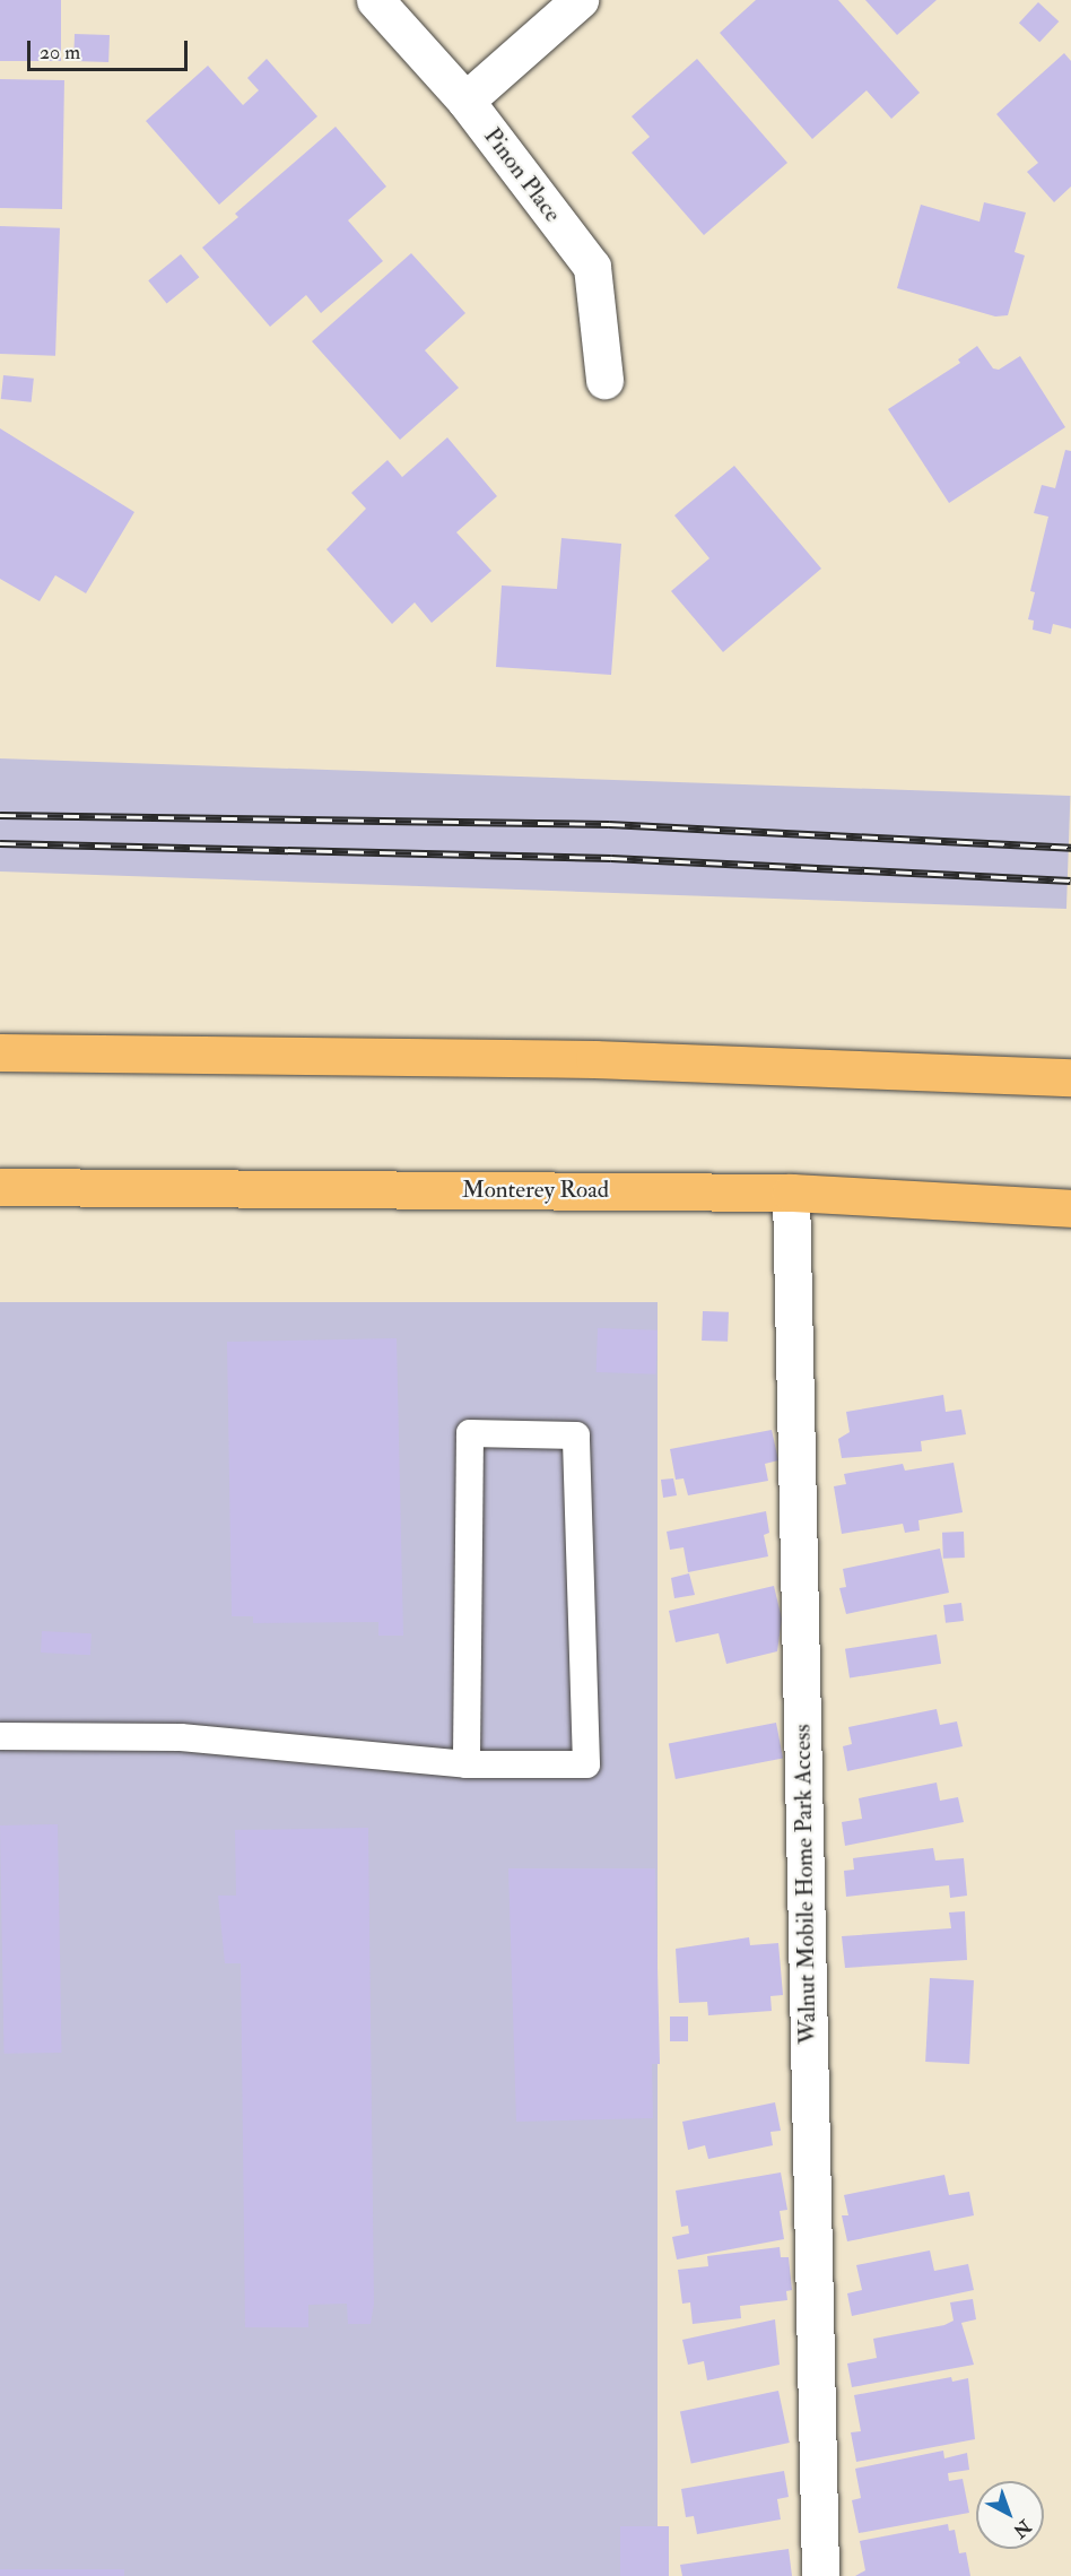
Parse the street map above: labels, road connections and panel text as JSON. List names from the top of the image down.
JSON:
{
  "streets": {
    "main road": ["Monterey Road"],
    "street": ["Pinon Place", "Walnut Mobile Home Park Access"]
  },
  "crossings": [
    ["Monterey Road", "Walnut Mobile Home Park Access"]
  ],
  "scale_bar": "20 m",
  "north": "bottom right"
}
